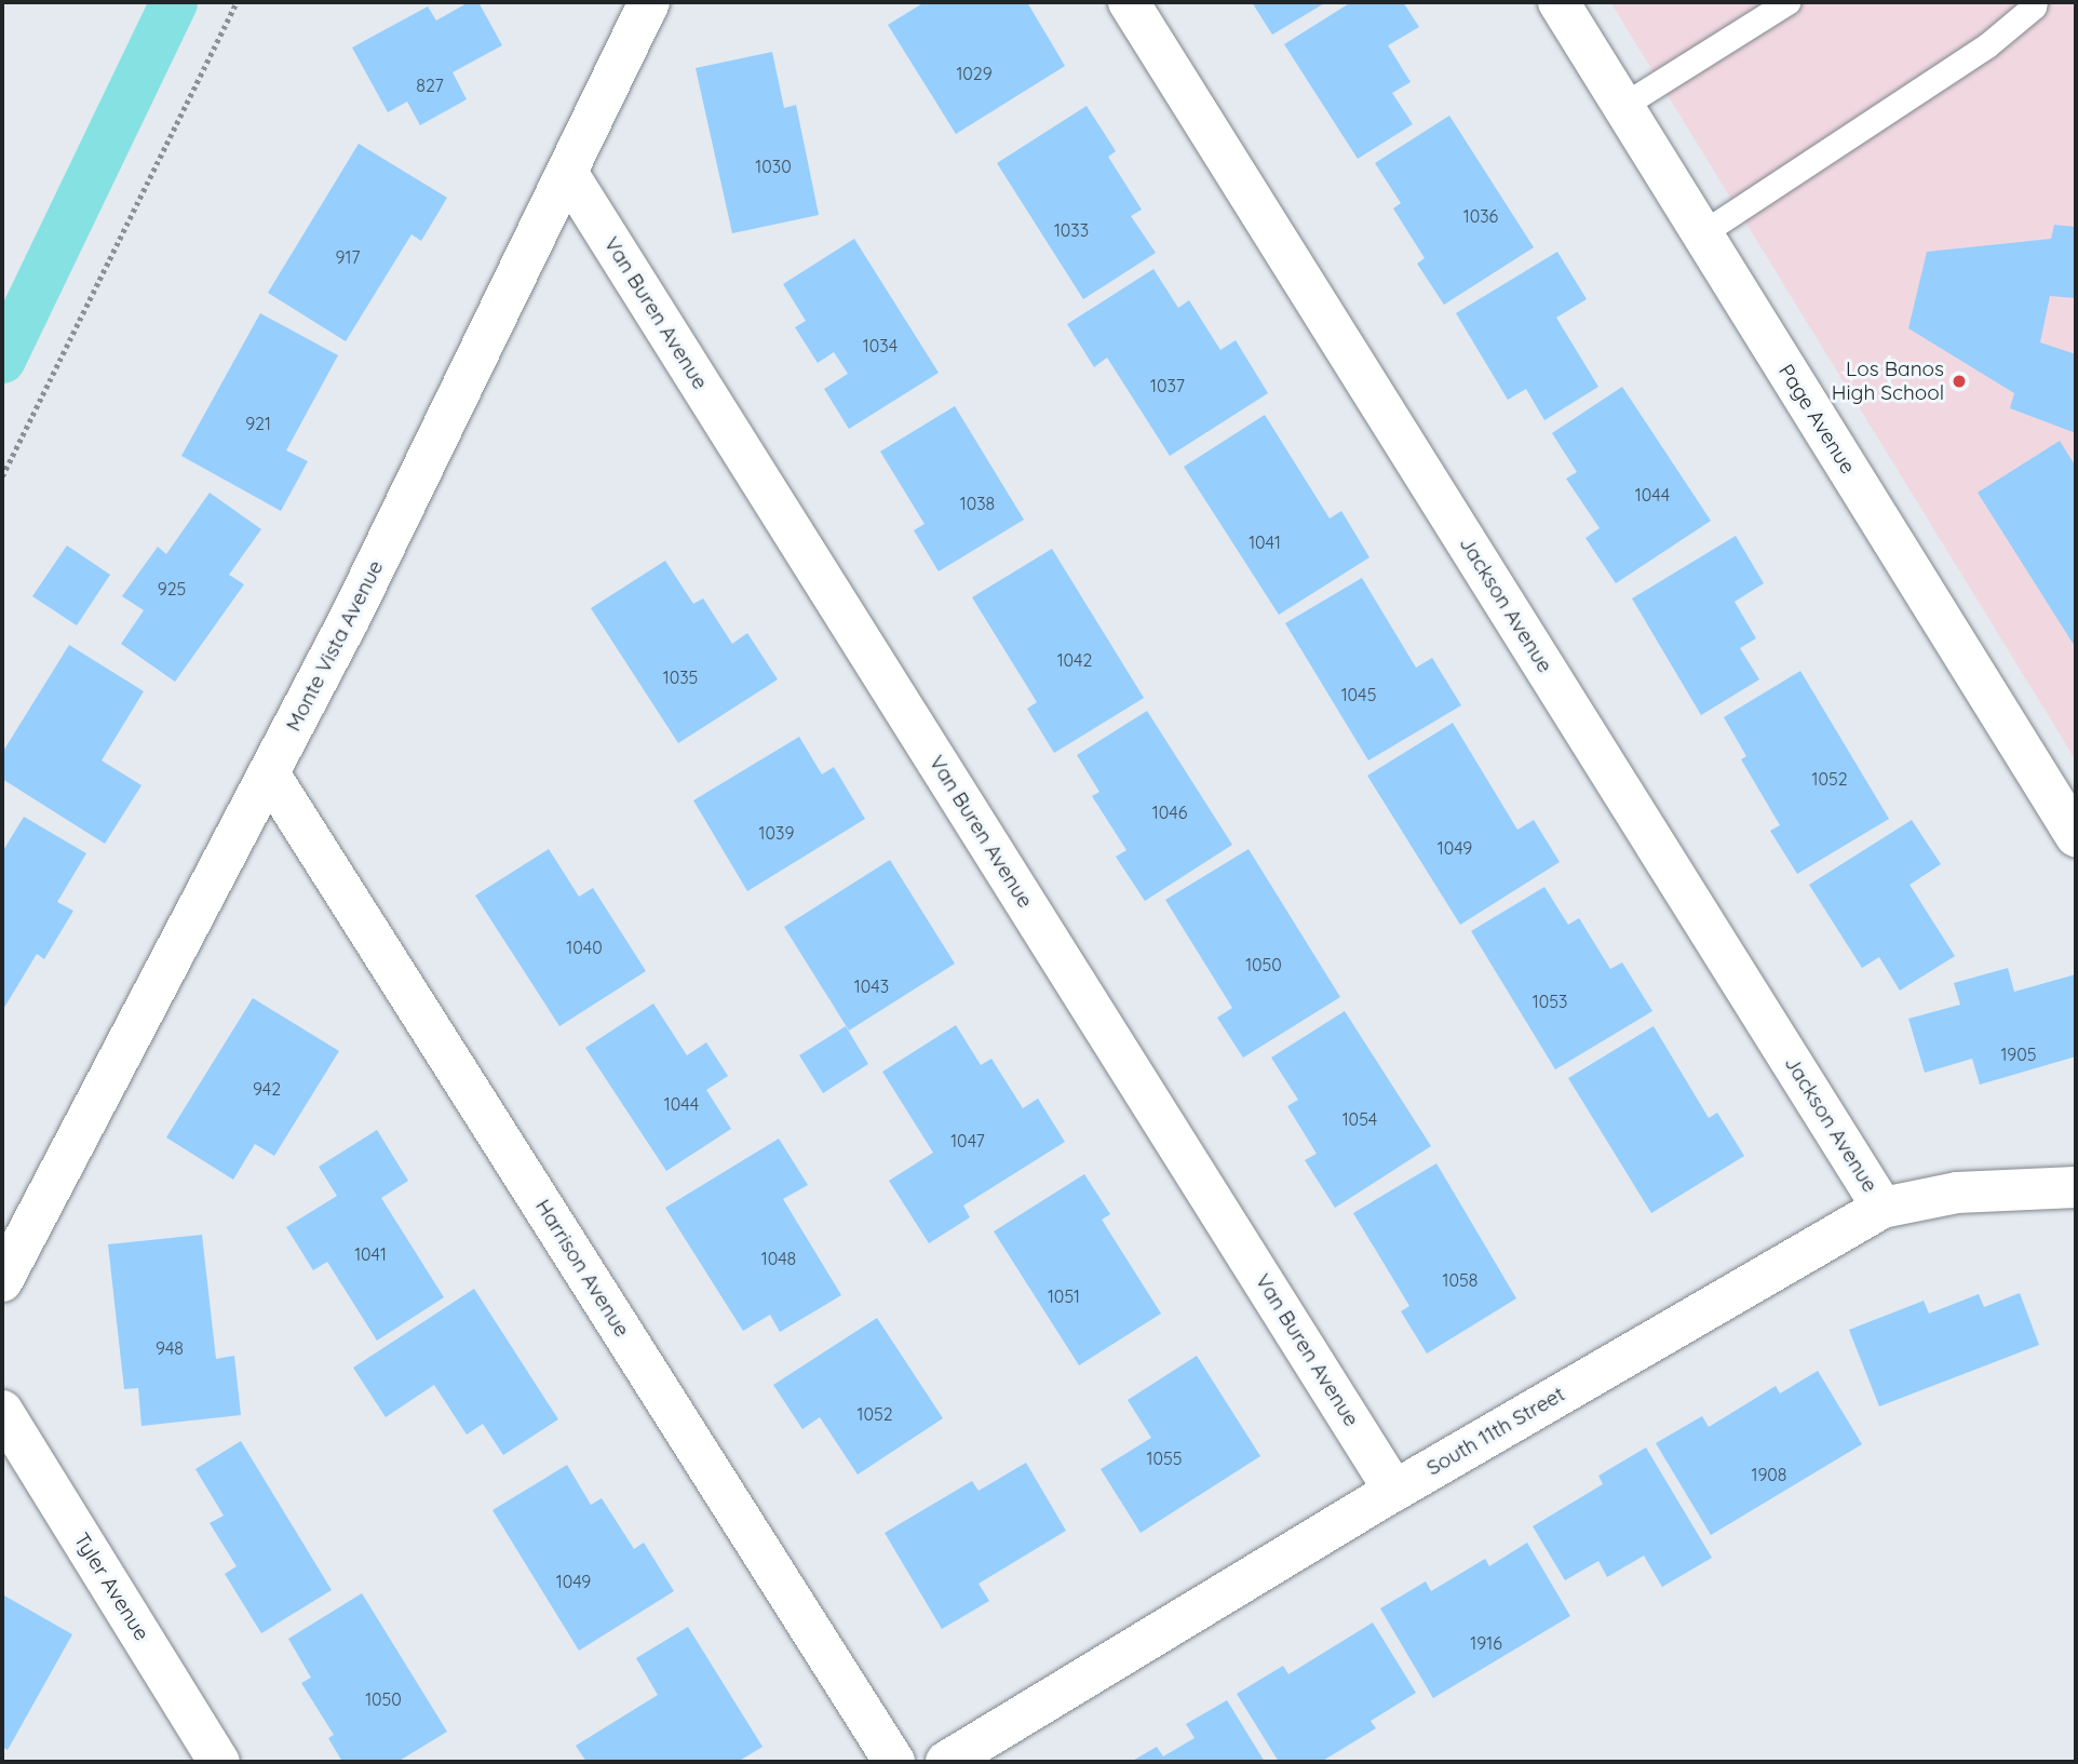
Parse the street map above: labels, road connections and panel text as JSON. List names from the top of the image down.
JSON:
{
  "streets": {
    "street": [
      "Van Buren Avenue",
      "Page Avenue",
      "Jackson Avenue",
      "Monte Vista Avenue",
      "Harrison Avenue",
      "South 11th Street",
      "Tyler Avenue"
    ]
  },
  "crossings": [
    ["Van Buren Avenue", "Monte Vista Avenue"],
    ["Van Buren Avenue", "South 11th Street"],
    ["Jackson Avenue", "South 11th Street"],
    ["Monte Vista Avenue", "Harrison Avenue"]
  ],
  "places": ["Los Banos High School"],
  "house_numbers": [
    "1029",
    "827",
    "1030",
    "1036",
    "1033",
    "917",
    "1034",
    "1037",
    "921",
    "1044",
    "1038",
    "1041",
    "925",
    "1042",
    "1035",
    "1045",
    "1052",
    "1046",
    "1039",
    "1049",
    "1040",
    "1050",
    "1043",
    "1053",
    "1905",
    "942",
    "1044",
    "1054",
    "1047",
    "1041",
    "1048",
    "1058",
    "1051",
    "948",
    "1052",
    "1055",
    "1908",
    "1049",
    "1916",
    "1050"
  ]
}
